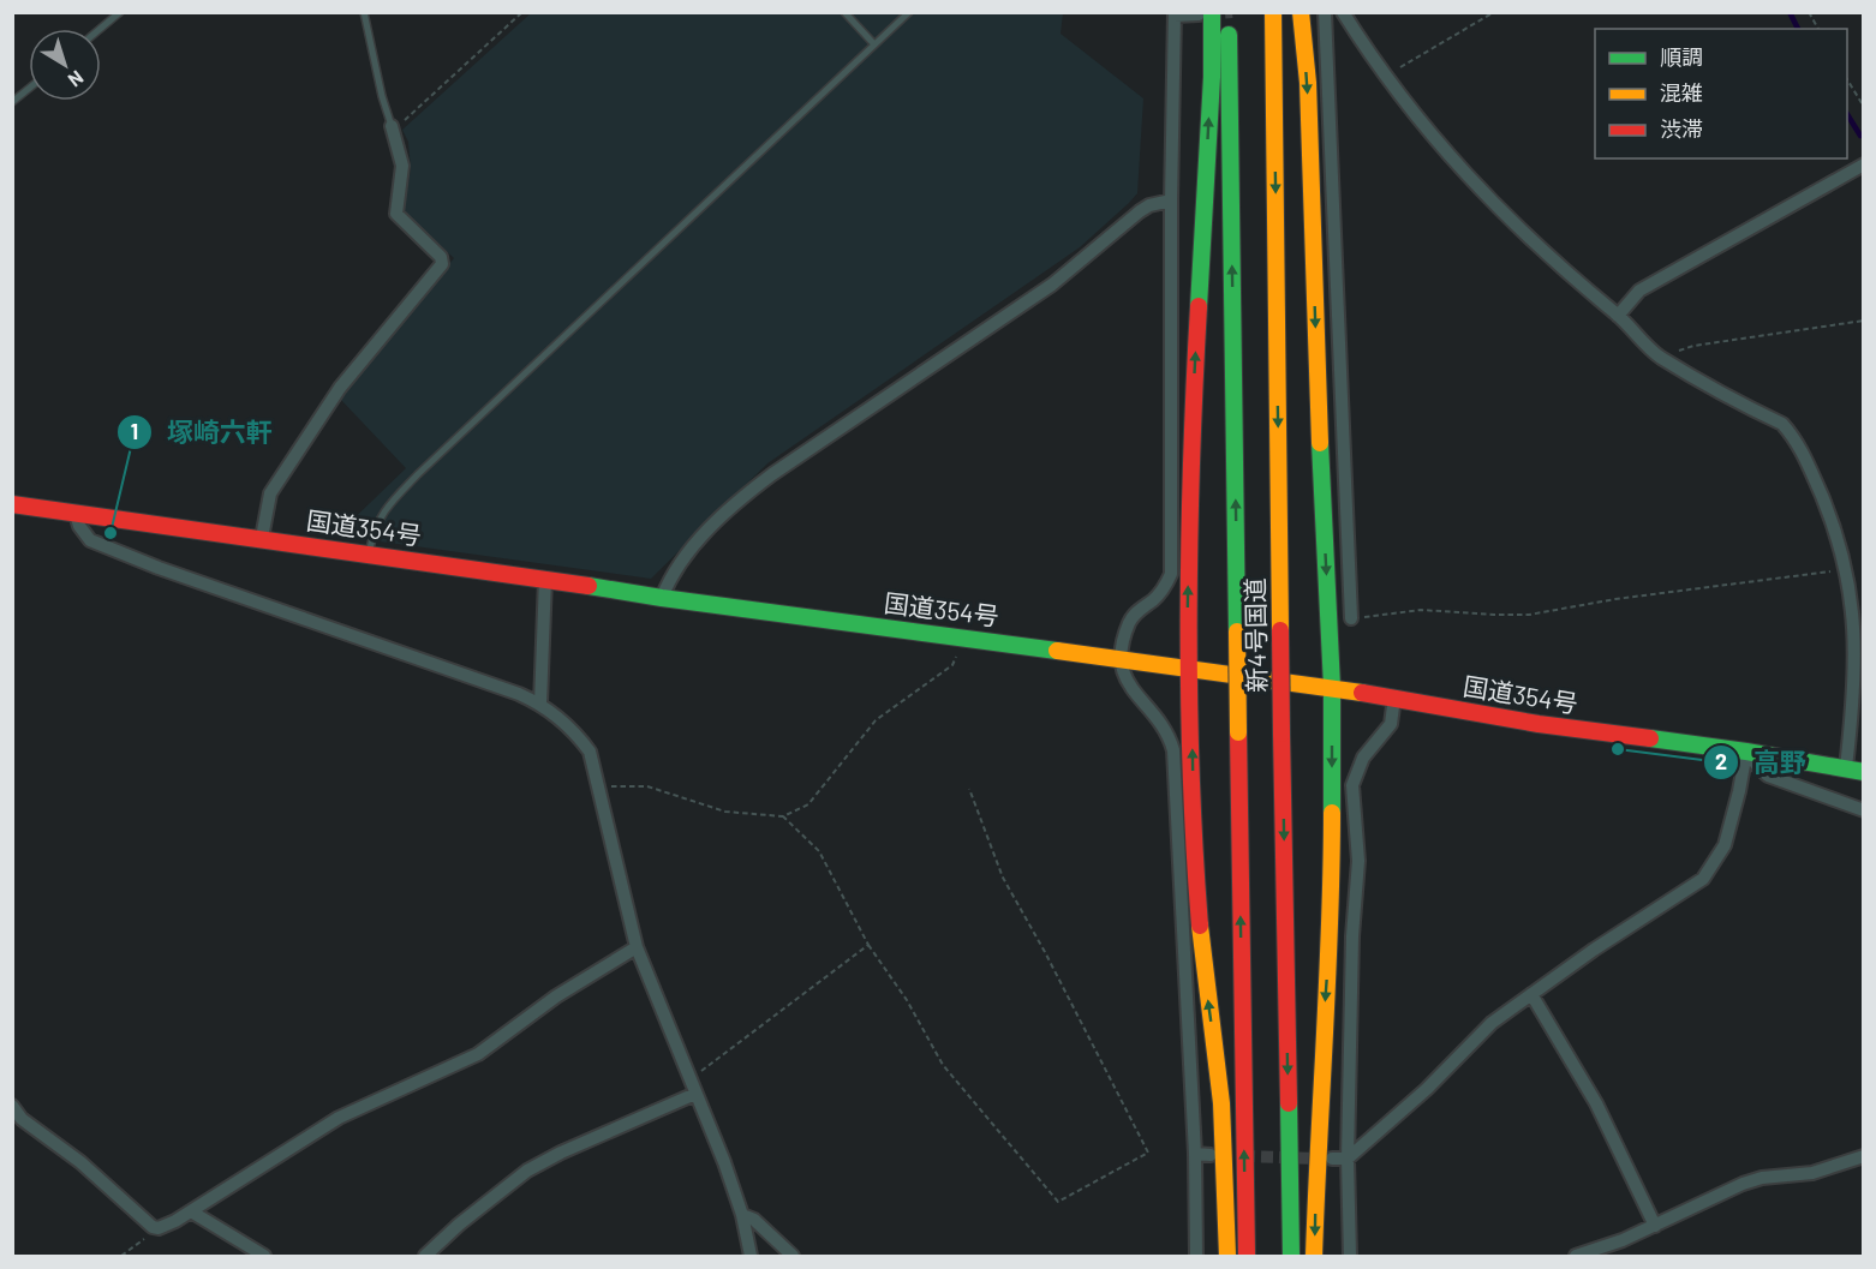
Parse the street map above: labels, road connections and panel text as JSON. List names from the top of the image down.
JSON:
{
  "streets": {
    "highway": ["国道354号", "新4号国道"]
  },
  "places": ["塚崎六軒", "高野"],
  "legend": ["順調", "混雑", "渋滞"],
  "north": "bottom right"
}
